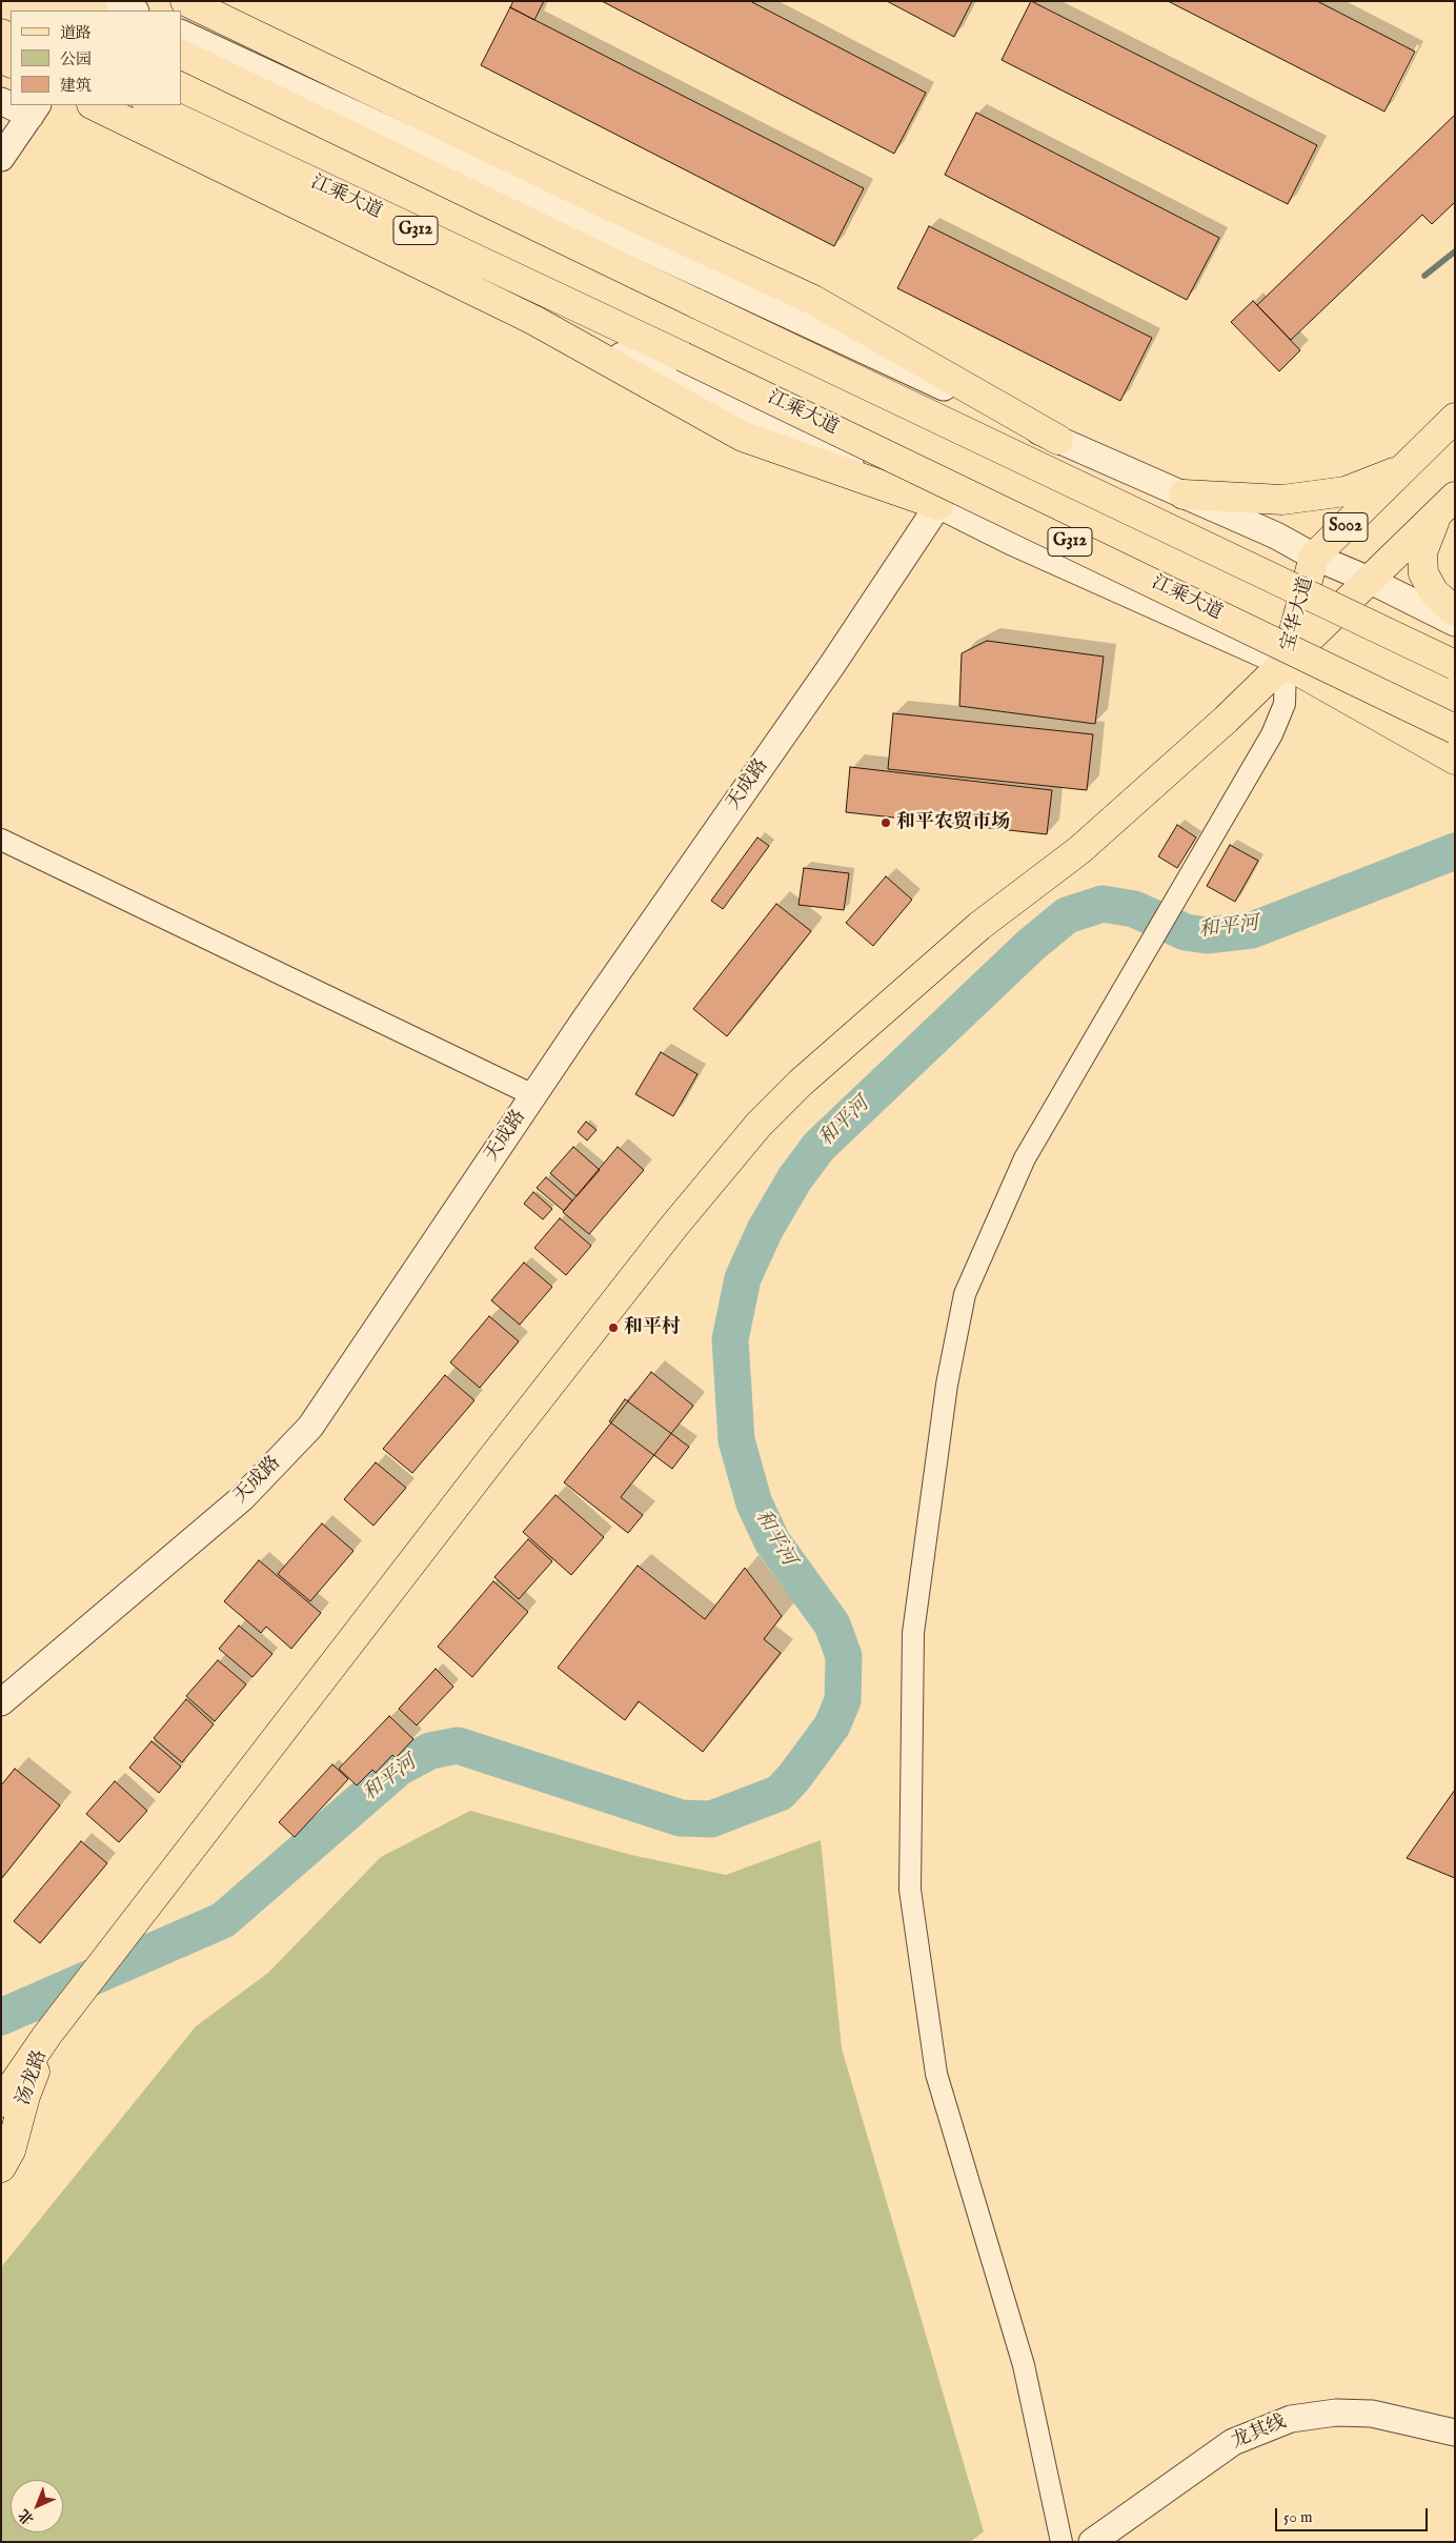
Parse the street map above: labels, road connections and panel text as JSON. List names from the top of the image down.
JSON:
{
  "streets": {
    "main road": [
      "江乘大道",
      "G312",
      "S002",
      "宝华大道",
      "汤龙路"
    ],
    "street": ["天成路", "龙其线"]
  },
  "water": ["和平河"],
  "places": ["和平农贸市场", "和平村"],
  "legend": ["道路", "公园", "建筑"],
  "scale_bar": "50 m",
  "north": "bottom left"
}
